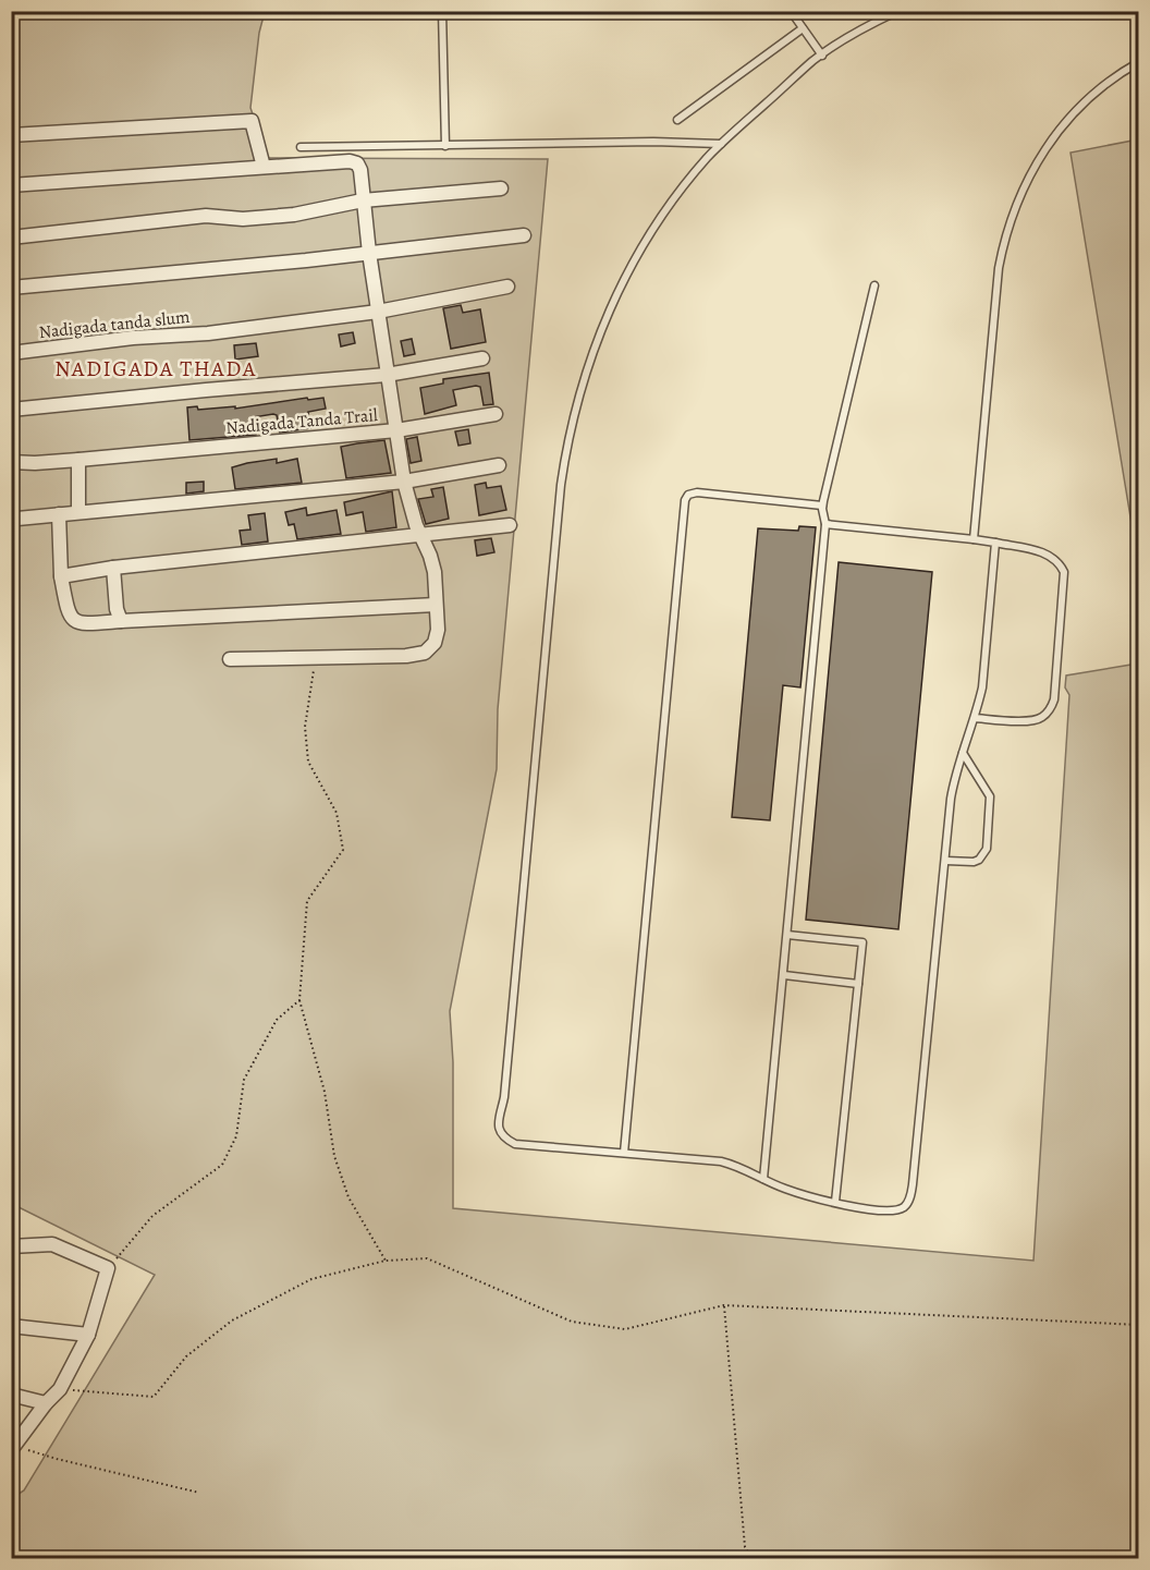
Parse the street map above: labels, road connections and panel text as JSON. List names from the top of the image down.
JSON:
{
  "streets": {
    "street": ["Nadigada tanda slum", "Nadigada Tanda Trail"]
  },
  "districts": ["NADIGADA THADA"]
}
